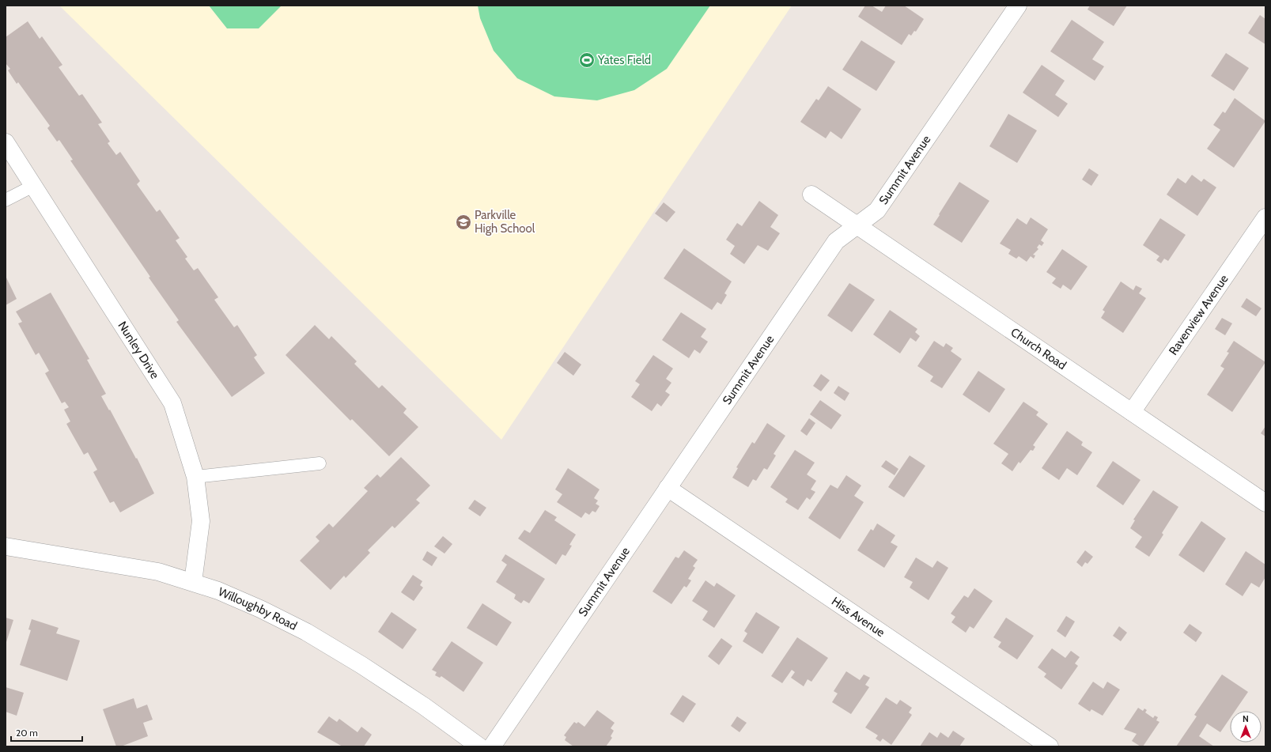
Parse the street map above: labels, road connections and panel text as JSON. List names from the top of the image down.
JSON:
{
  "streets": {
    "street": [
      "Summit Avenue",
      "Ravenview Avenue",
      "Church Road",
      "Nunley Drive",
      "Willoughby Road",
      "Hiss Avenue"
    ]
  },
  "crossings": [
    ["Summit Avenue", "Church Road"],
    ["Summit Avenue", "Hiss Avenue"],
    ["Ravenview Avenue", "Church Road"],
    ["Nunley Drive", "Willoughby Road"]
  ],
  "places": {
    "sports": ["Yates Field"],
    "school or university": ["Parkville High School"]
  },
  "scale_bar": "20 m",
  "north": "top"
}
